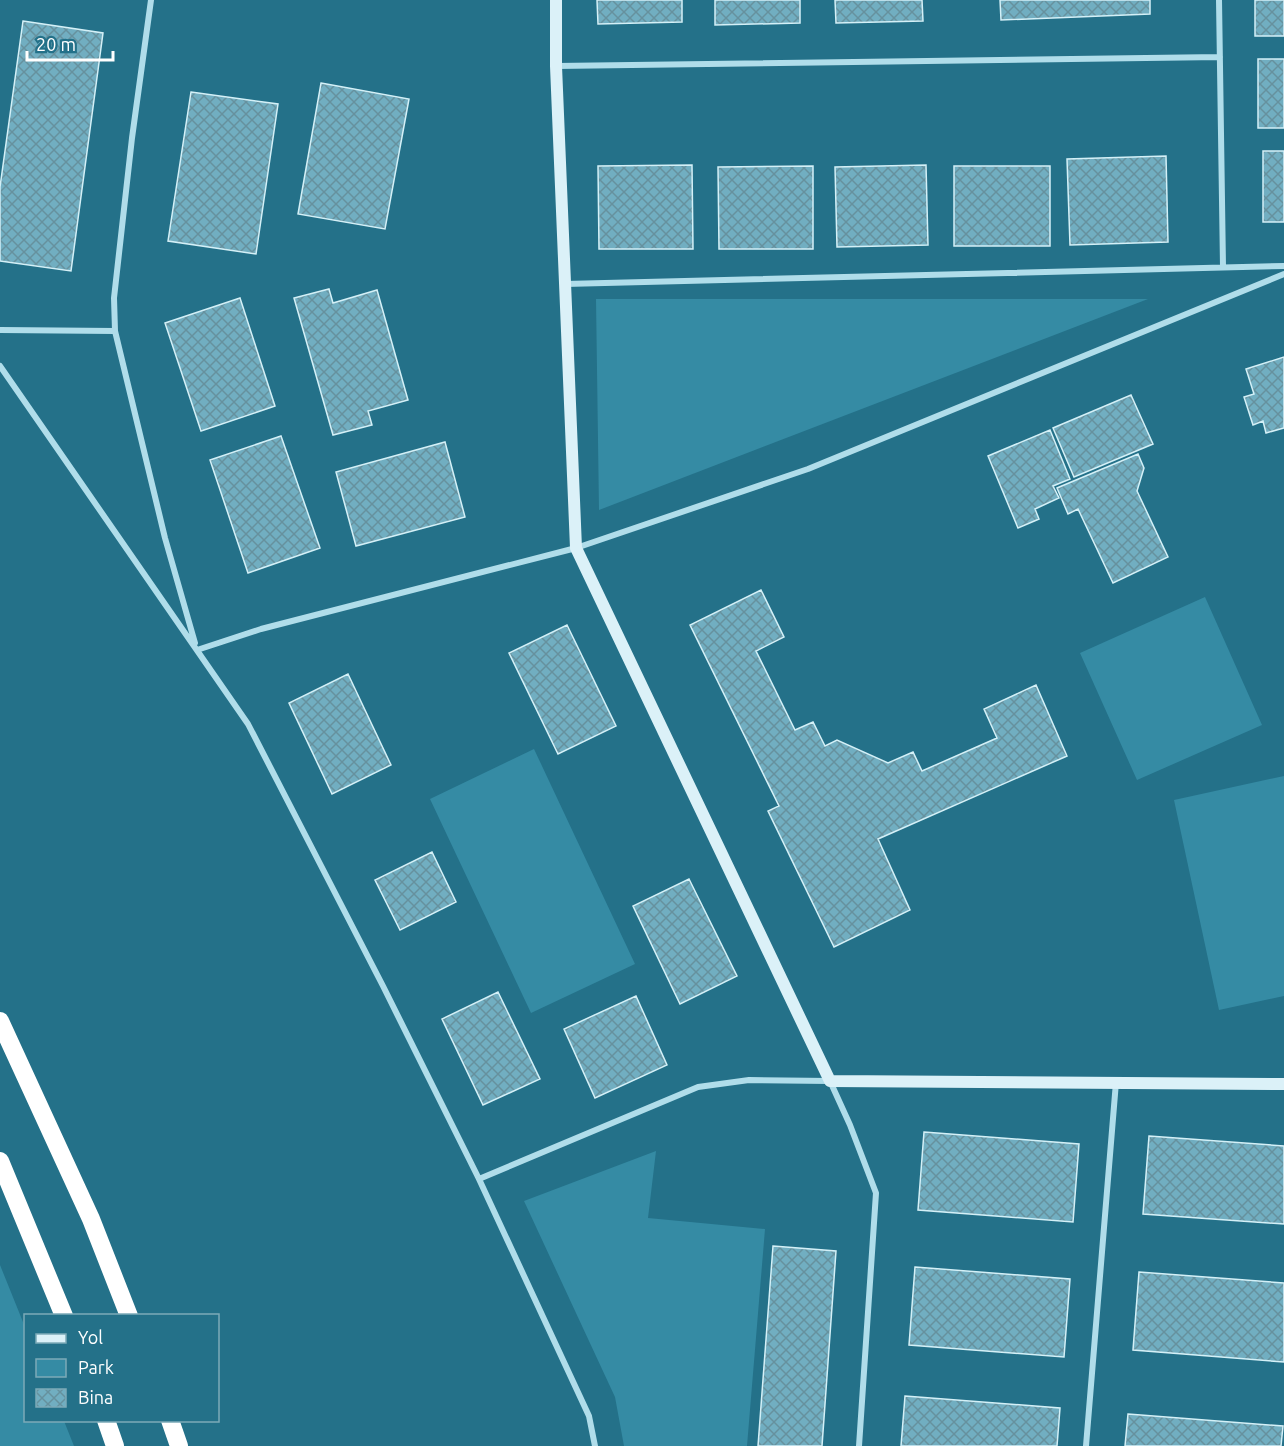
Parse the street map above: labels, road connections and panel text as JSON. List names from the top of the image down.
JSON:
{
  "legend": ["Yol", "Park", "Bina"],
  "scale_bar": "20 m"
}
